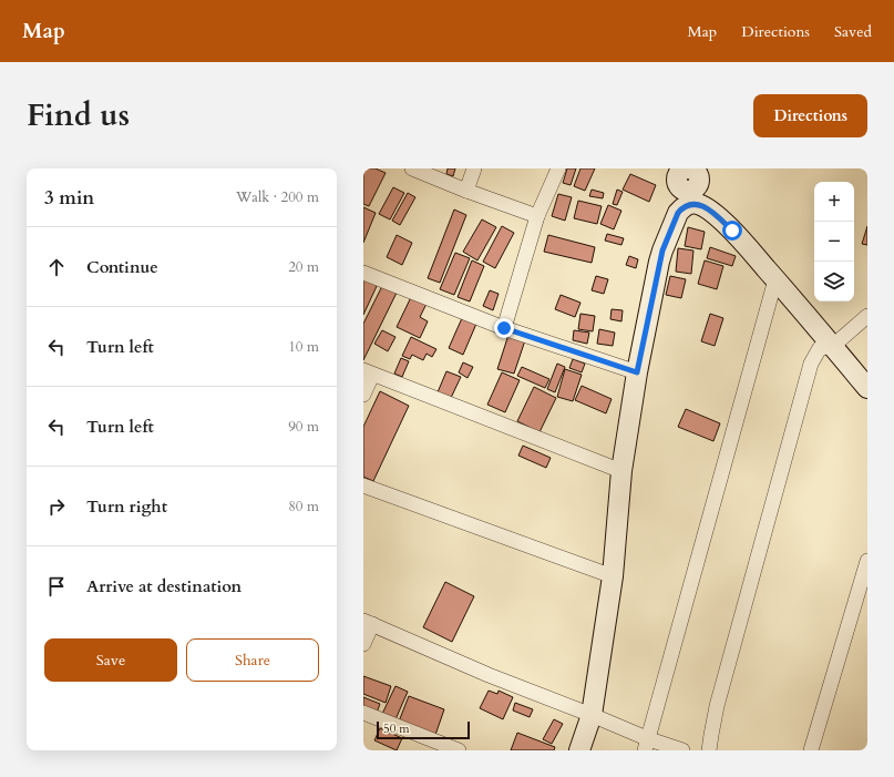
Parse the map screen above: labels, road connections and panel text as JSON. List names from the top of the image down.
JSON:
{
  "scale_bar": "50 m",
  "page": {
    "header": "Map",
    "nav": ["Map", "Directions", "Saved"],
    "title": "Find us",
    "buttons": [
      "Directions",
      ["Save", "Share"]
    ],
    "heading": ["3 min", "Walk · 200 m"],
    "map_buttons": ["+", "−"],
    "list": [
      ["Continue", "20 m"],
      ["Turn left", "10 m"],
      ["Turn left", "90 m"],
      ["Turn right", "80 m"],
      "Arrive at destination"
    ],
    "scale": "50 m"
  }
}
